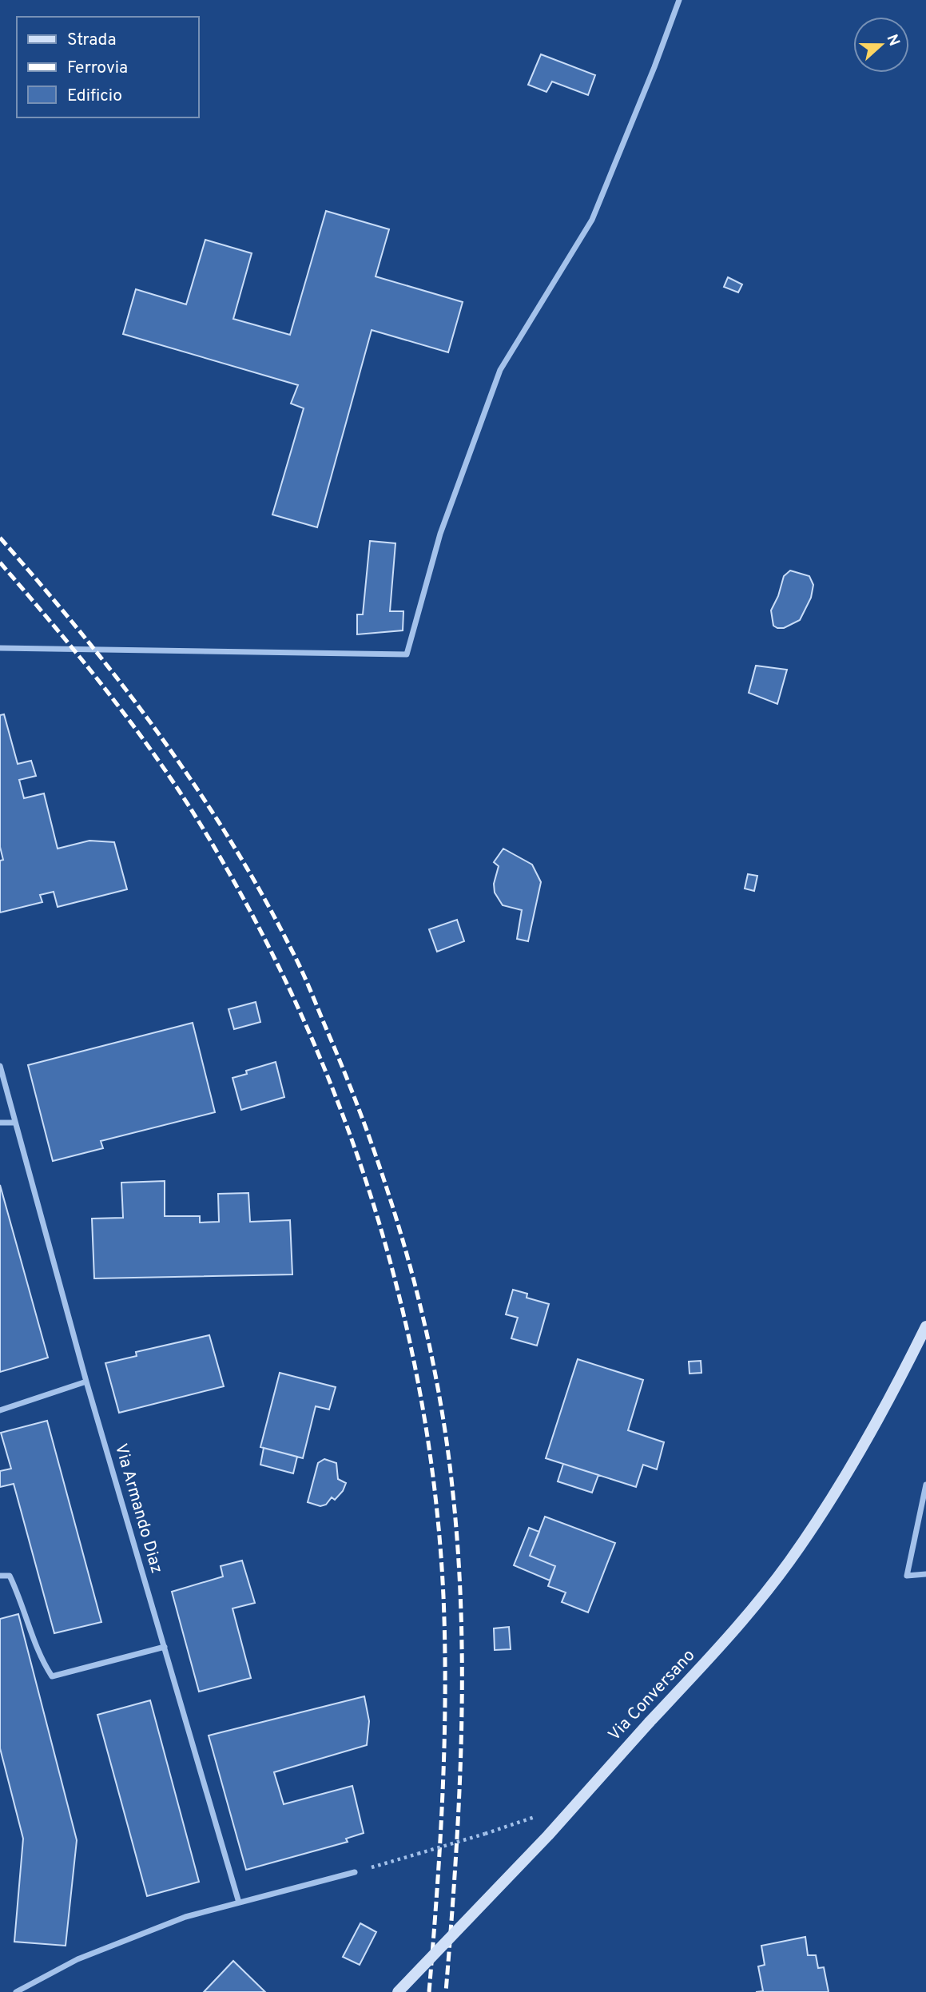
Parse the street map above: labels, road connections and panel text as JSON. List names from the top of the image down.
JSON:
{
  "streets": {
    "main road": ["Via Conversano"],
    "street": ["Via Armando Diaz"]
  },
  "legend": ["Strada", "Ferrovia", "Edificio"],
  "north": "right"
}
